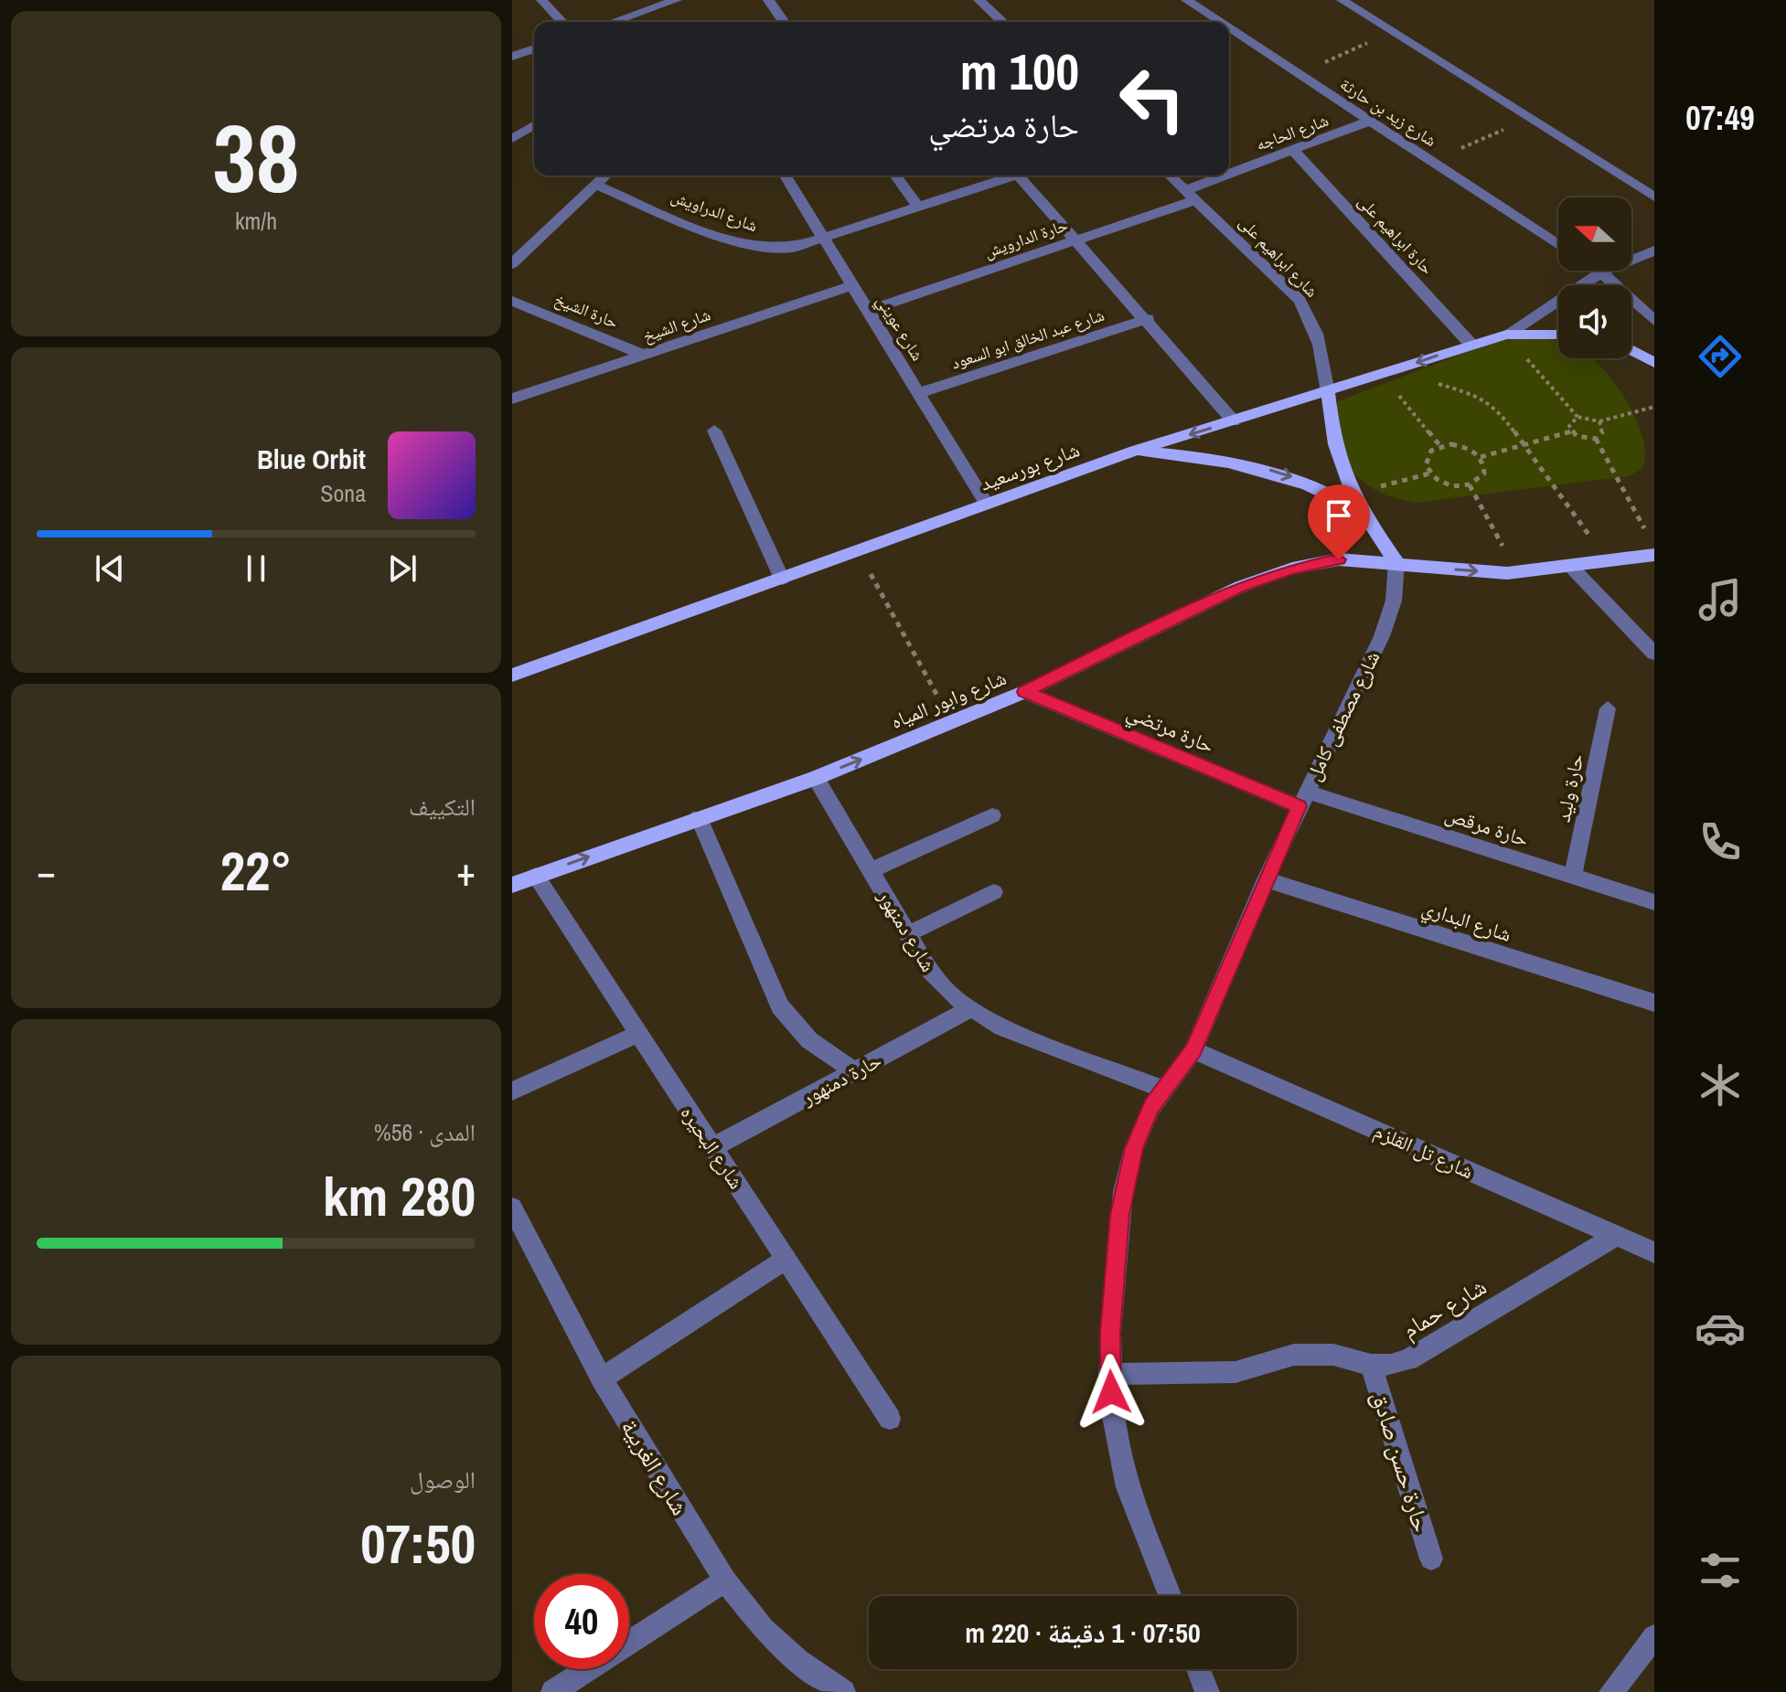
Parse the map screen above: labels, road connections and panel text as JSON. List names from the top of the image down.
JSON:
{
  "streets": {
    "main road": ["شارع بورسعيد", "شارع وابور المياه"],
    "street": [
      "شارع زيد بن حارثة",
      "شارع الحاجه",
      "شارع الدراويش",
      "حارة ابراهيم على",
      "حارة الدارويش",
      "شارع ابراهيم على",
      "حارة الشيخ",
      "شارع الشيخ",
      "شارع عويني",
      "شارع عبد الخالق ابو السعود",
      "شارع مصطفى كامل",
      "حارة مرتضي",
      "حارة وليد",
      "حارة مرقص",
      "شارع البداري",
      "شارع دمنهور",
      "حارة دمنهور",
      "شارع البحيره",
      "شارع تل القلزم",
      "شارع حمام",
      "حارة حسن صادق",
      "شارع الغربية"
    ]
  },
  "crossings": [
    ["شارع زيد بن حارثة", "شارع الحاجه"],
    ["شارع الحاجه", "حارة ابراهيم على"],
    ["شارع الحاجه", "حارة الدارويش"],
    ["شارع الحاجه", "شارع ابراهيم على"],
    ["شارع الدراويش", "شارع عويني"],
    ["حارة ابراهيم على", "شارع بورسعيد"],
    ["حارة الدارويش", "شارع ابراهيم على"],
    ["حارة الدارويش", "شارع عويني"],
    ["شارع ابراهيم على", "شارع بورسعيد"],
    ["حارة الشيخ", "شارع الشيخ"],
    ["شارع الشيخ", "شارع عويني"],
    ["شارع عويني", "شارع عبد الخالق ابو السعود"],
    ["شارع عويني", "شارع بورسعيد"],
    ["شارع وابور المياه", "شارع مصطفى كامل"],
    ["شارع وابور المياه", "حارة مرتضي"],
    ["شارع وابور المياه", "شارع دمنهور"],
    ["شارع وابور المياه", "شارع البحيره"],
    ["شارع مصطفى كامل", "حارة مرتضي"],
    ["شارع مصطفى كامل", "حارة مرقص"],
    ["شارع مصطفى كامل", "شارع البداري"],
    ["شارع مصطفى كامل", "شارع دمنهور"],
    ["شارع مصطفى كامل", "شارع تل القلزم"],
    ["شارع مصطفى كامل", "شارع حمام"],
    ["حارة مرتضي", "حارة مرقص"],
    ["حارة وليد", "حارة مرقص"],
    ["شارع دمنهور", "حارة دمنهور"],
    ["حارة دمنهور", "شارع البحيره"],
    ["شارع تل القلزم", "شارع حمام"],
    ["شارع حمام", "حارة حسن صادق"]
  ],
  "north": "left",
  "page": {
    "tabs": "07:49",
    "tile": [
      ["38", "km/h"],
      "التكييف",
      ["المدى · 56%", "280 km"],
      ["الوصول", "07:50"]
    ],
    "turn": ["100 m", "حارة مرتضي"],
    "song": ["Blue Orbit", "Sona"],
    "heat": ["−", "22°", "+"],
    "limit": "40",
    "trip": "07:50 · 1 دقيقة · 220 m"
  }
}
